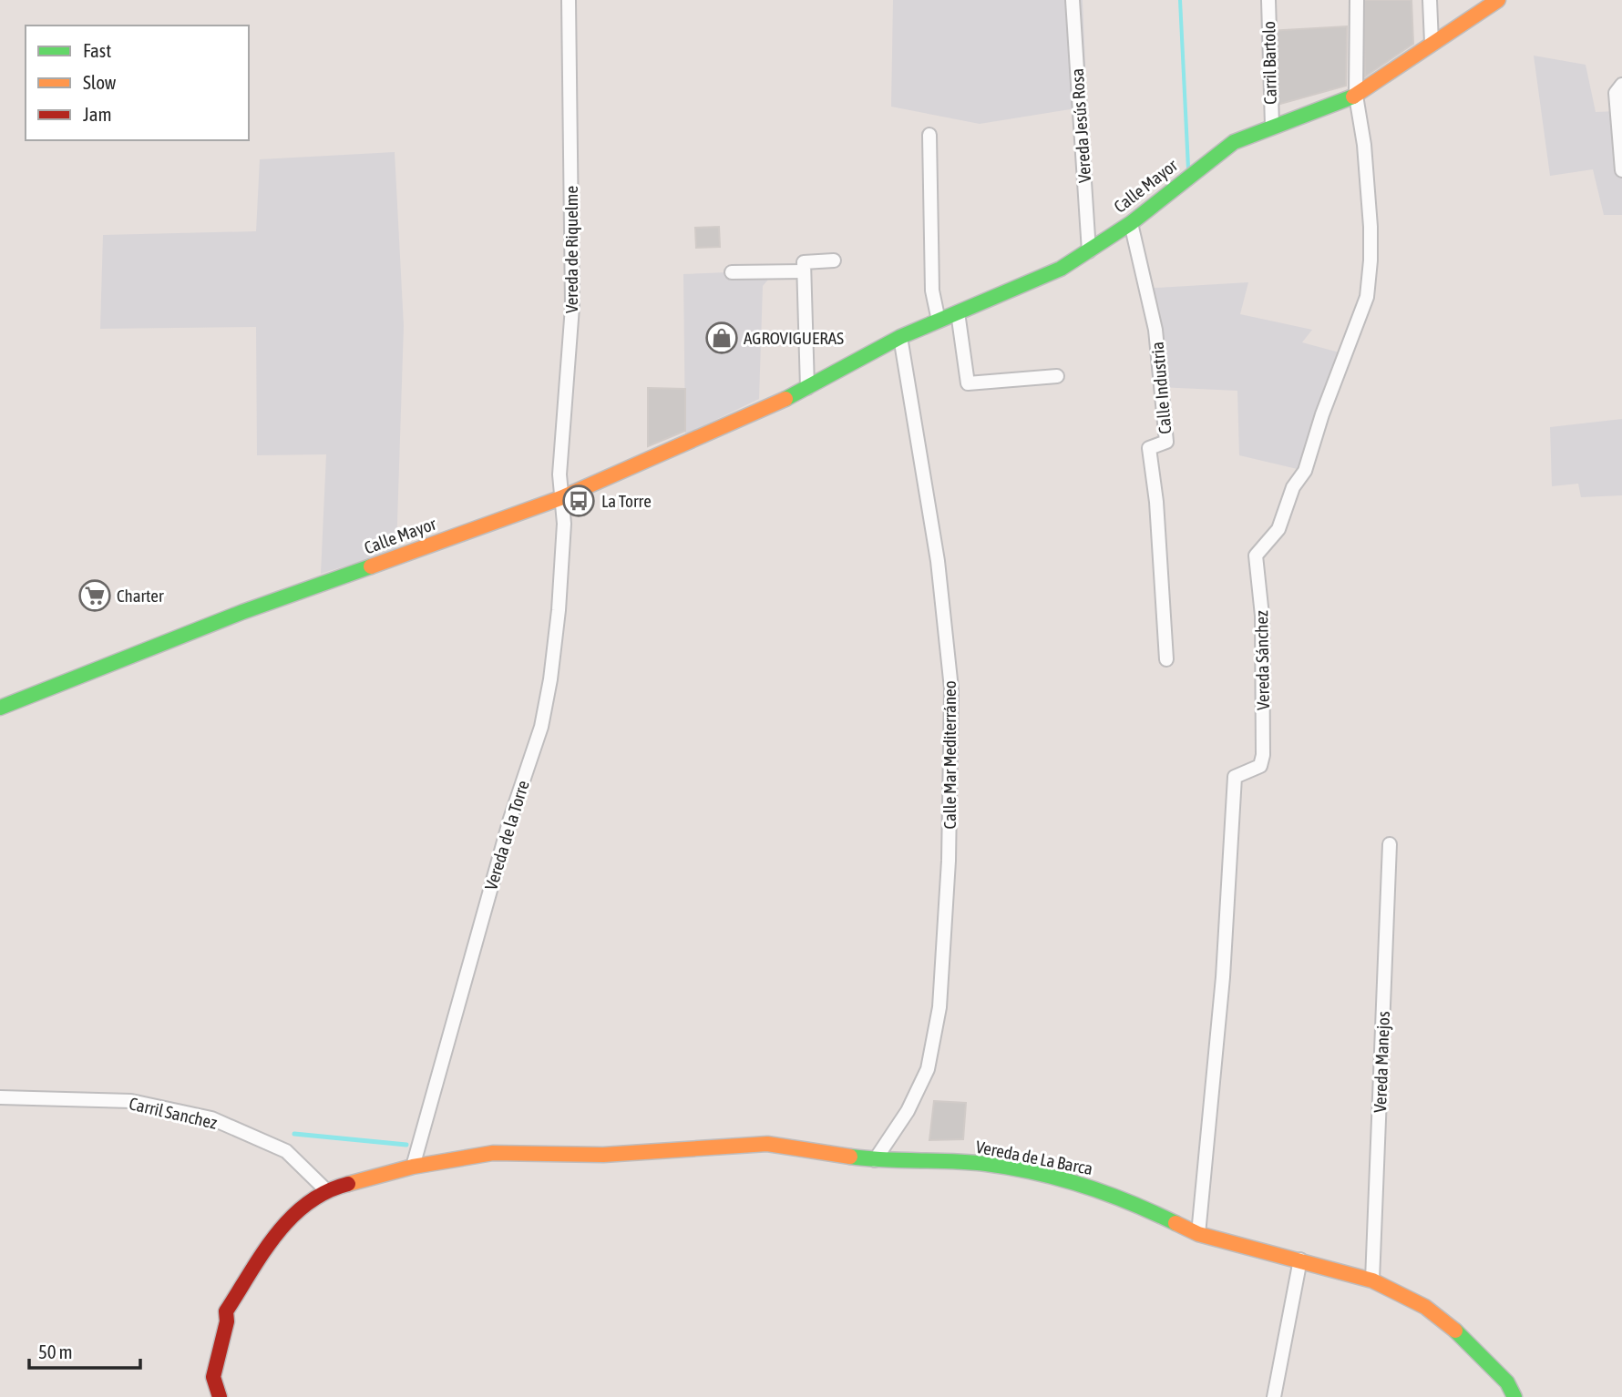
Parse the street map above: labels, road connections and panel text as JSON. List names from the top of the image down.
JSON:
{
  "streets": {
    "main road": ["Calle Mayor", "Vereda de La Barca"],
    "street": [
      "Carril Bartolo",
      "Vereda Jesús Rosa",
      "Vereda de Riquelme",
      "Calle Industria",
      "Vereda Sánchez",
      "Calle Mar Mediterráneo",
      "Vereda de la Torre",
      "Vereda Manejos",
      "Carril Sanchez"
    ]
  },
  "crossings": [
    ["Carril Bartolo", "Calle Mayor"],
    ["Vereda Jesús Rosa", "Calle Mayor"],
    ["Calle Mayor", "Vereda de Riquelme"],
    ["Calle Mayor", "Calle Industria"],
    ["Calle Mayor", "Vereda Sánchez"],
    ["Calle Mayor", "Calle Mar Mediterráneo"],
    ["Calle Mayor", "Vereda de la Torre"],
    ["Vereda de Riquelme", "Vereda de la Torre"],
    ["Vereda Sánchez", "Vereda de La Barca"],
    ["Calle Mar Mediterráneo", "Vereda de La Barca"],
    ["Vereda de la Torre", "Vereda de La Barca"],
    ["Vereda Manejos", "Vereda de La Barca"],
    ["Carril Sanchez", "Vereda de La Barca"]
  ],
  "places": {
    "shop": ["AGROVIGUERAS"],
    "bus stop": ["La Torre"],
    "supermarket": ["Charter"]
  },
  "legend": ["Fast", "Slow", "Jam"],
  "scale_bar": "50 m"
}
